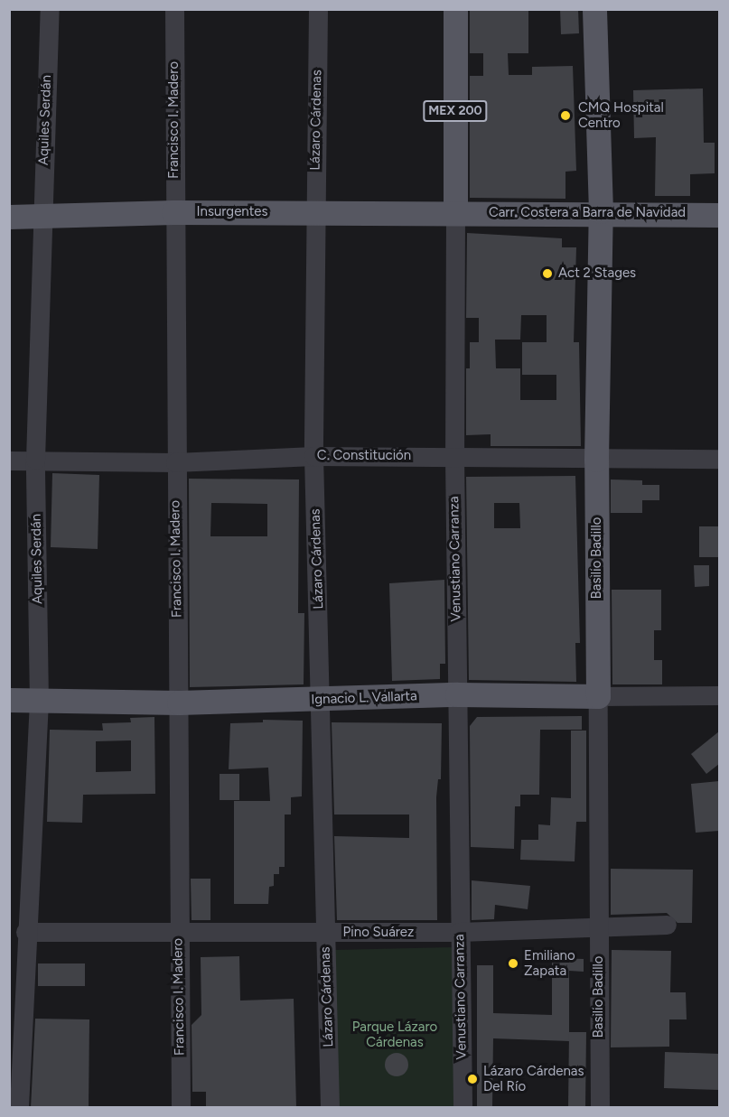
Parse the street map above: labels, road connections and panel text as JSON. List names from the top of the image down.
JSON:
{
  "streets": {
    "main road": [
      "MEX 200",
      "Insurgentes",
      "Carr. Costera a Barra de Navidad",
      "Basilio Badillo",
      "Venustiano Carranza",
      "Ignacio L. Vallarta"
    ],
    "street": [
      "Aquiles Serdán",
      "Francisco I. Madero",
      "Lázaro Cárdenas",
      "C. Constitución",
      "Pino Suárez"
    ]
  },
  "crossings": [
    ["Aquiles Serdán", "Insurgentes"],
    ["Aquiles Serdán", "C. Constitución"],
    ["Aquiles Serdán", "Ignacio L. Vallarta"],
    ["Aquiles Serdán", "Pino Suárez"],
    ["Francisco I. Madero", "Insurgentes"],
    ["Francisco I. Madero", "C. Constitución"],
    ["Francisco I. Madero", "Ignacio L. Vallarta"],
    ["Francisco I. Madero", "Pino Suárez"],
    ["Lázaro Cárdenas", "Insurgentes"],
    ["Lázaro Cárdenas", "C. Constitución"],
    ["Lázaro Cárdenas", "Ignacio L. Vallarta"],
    ["Lázaro Cárdenas", "Pino Suárez"],
    ["Insurgentes", "Carr. Costera a Barra de Navidad"],
    ["Insurgentes", "Venustiano Carranza"],
    ["Carr. Costera a Barra de Navidad", "Basilio Badillo"],
    ["Carr. Costera a Barra de Navidad", "Venustiano Carranza"],
    ["C. Constitución", "Basilio Badillo"],
    ["C. Constitución", "Venustiano Carranza"],
    ["Basilio Badillo", "Ignacio L. Vallarta"],
    ["Basilio Badillo", "Pino Suárez"],
    ["Venustiano Carranza", "Ignacio L. Vallarta"],
    ["Venustiano Carranza", "Pino Suárez"]
  ],
  "parks": ["Parque Lázaro Cárdenas"],
  "places": [
    "CMQ Hospital Centro",
    "Act 2 Stages",
    "Emiliano Zapata",
    "Lázaro Cárdenas Del Río"
  ]
}
